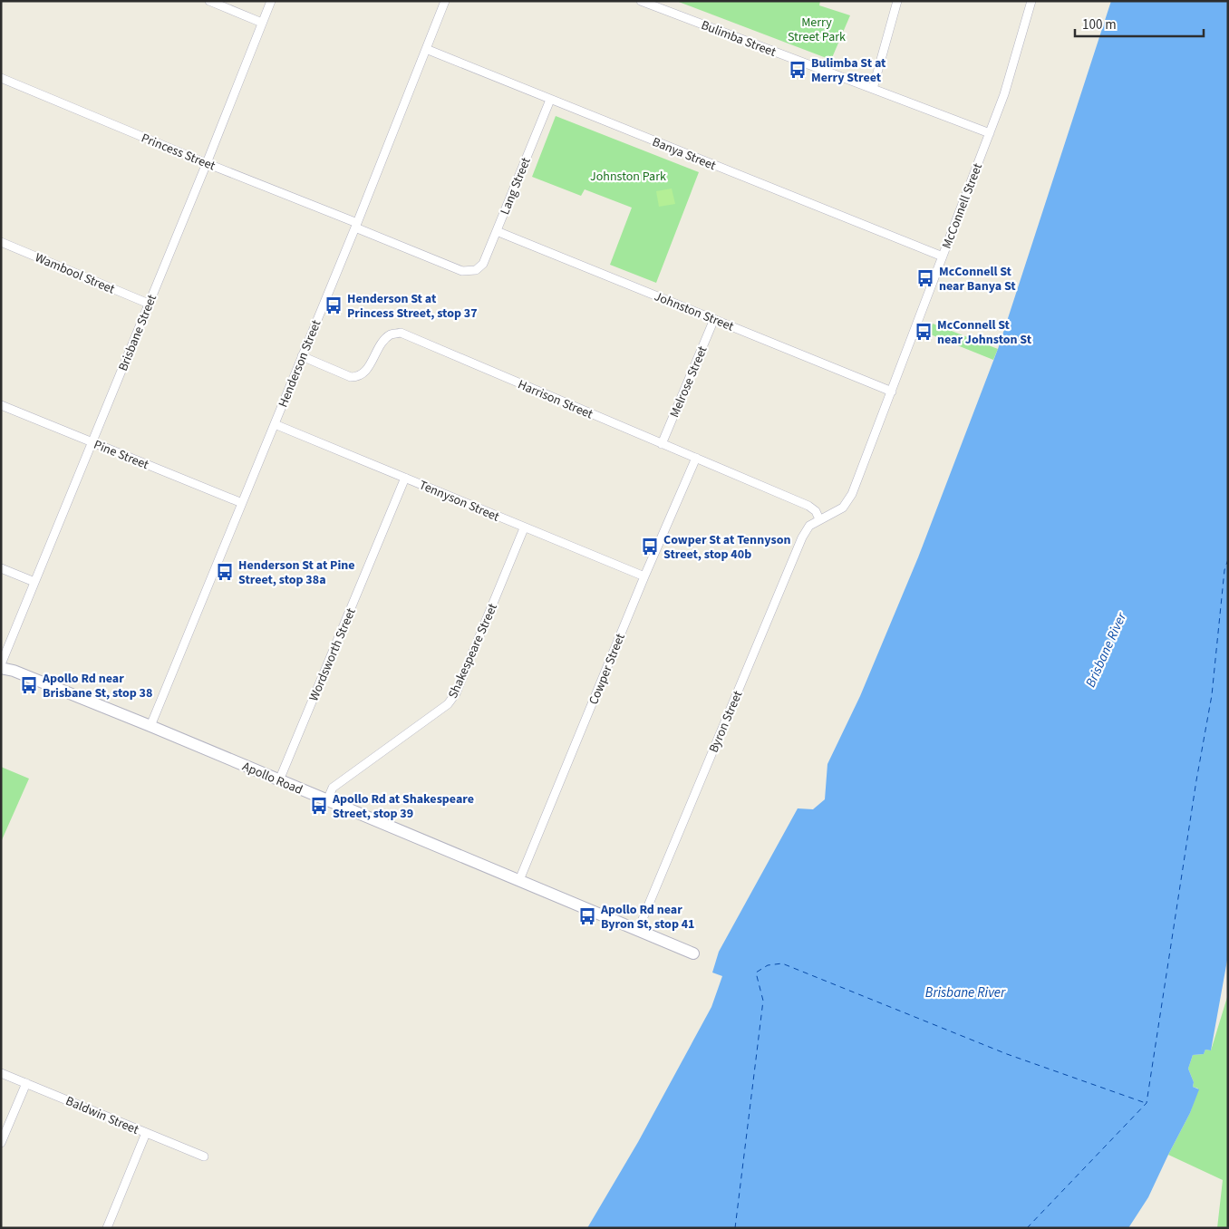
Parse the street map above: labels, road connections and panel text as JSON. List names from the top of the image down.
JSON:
{
  "streets": {
    "street": [
      "Bulimba Street",
      "Princess Street",
      "Banya Street",
      "Lang Street",
      "McConnell Street",
      "Wambool Street",
      "Johnston Street",
      "Brisbane Street",
      "Henderson Street",
      "Melrose Street",
      "Harrison Street",
      "Pine Street",
      "Tennyson Street",
      "Shakespeare Street",
      "Wordsworth Street",
      "Cowper Street",
      "Byron Street",
      "Apollo Road",
      "Baldwin Street"
    ]
  },
  "crossings": [
    ["Bulimba Street", "McConnell Street"],
    ["Princess Street", "Lang Street"],
    ["Princess Street", "Brisbane Street"],
    ["Princess Street", "Henderson Street"],
    ["Banya Street", "Lang Street"],
    ["Banya Street", "McConnell Street"],
    ["Banya Street", "Henderson Street"],
    ["Lang Street", "Johnston Street"],
    ["McConnell Street", "Johnston Street"],
    ["McConnell Street", "Harrison Street"],
    ["McConnell Street", "Byron Street"],
    ["Wambool Street", "Brisbane Street"],
    ["Johnston Street", "Melrose Street"],
    ["Brisbane Street", "Pine Street"],
    ["Henderson Street", "Harrison Street"],
    ["Henderson Street", "Pine Street"],
    ["Henderson Street", "Tennyson Street"],
    ["Henderson Street", "Apollo Road"],
    ["Melrose Street", "Harrison Street"],
    ["Harrison Street", "Cowper Street"],
    ["Harrison Street", "Byron Street"],
    ["Tennyson Street", "Shakespeare Street"],
    ["Tennyson Street", "Wordsworth Street"],
    ["Tennyson Street", "Cowper Street"],
    ["Shakespeare Street", "Apollo Road"],
    ["Wordsworth Street", "Apollo Road"],
    ["Cowper Street", "Apollo Road"],
    ["Byron Street", "Apollo Road"]
  ],
  "water": ["Brisbane River"],
  "parks": ["Merry Street Park", "Johnston Park"],
  "places": {
    "bus stop": [
      "Bulimba St at Merry Street",
      "McConnell St near Banya St",
      "Henderson St at Princess Street, stop 37",
      "McConnell St near Johnston St",
      "Cowper St at Tennyson Street, stop 40b",
      "Henderson St at Pine Street, stop 38a",
      "Apollo Rd near Brisbane St, stop 38",
      "Apollo Rd at Shakespeare Street, stop 39",
      "Apollo Rd near Byron St, stop 41"
    ]
  },
  "scale_bar": "100 m"
}
